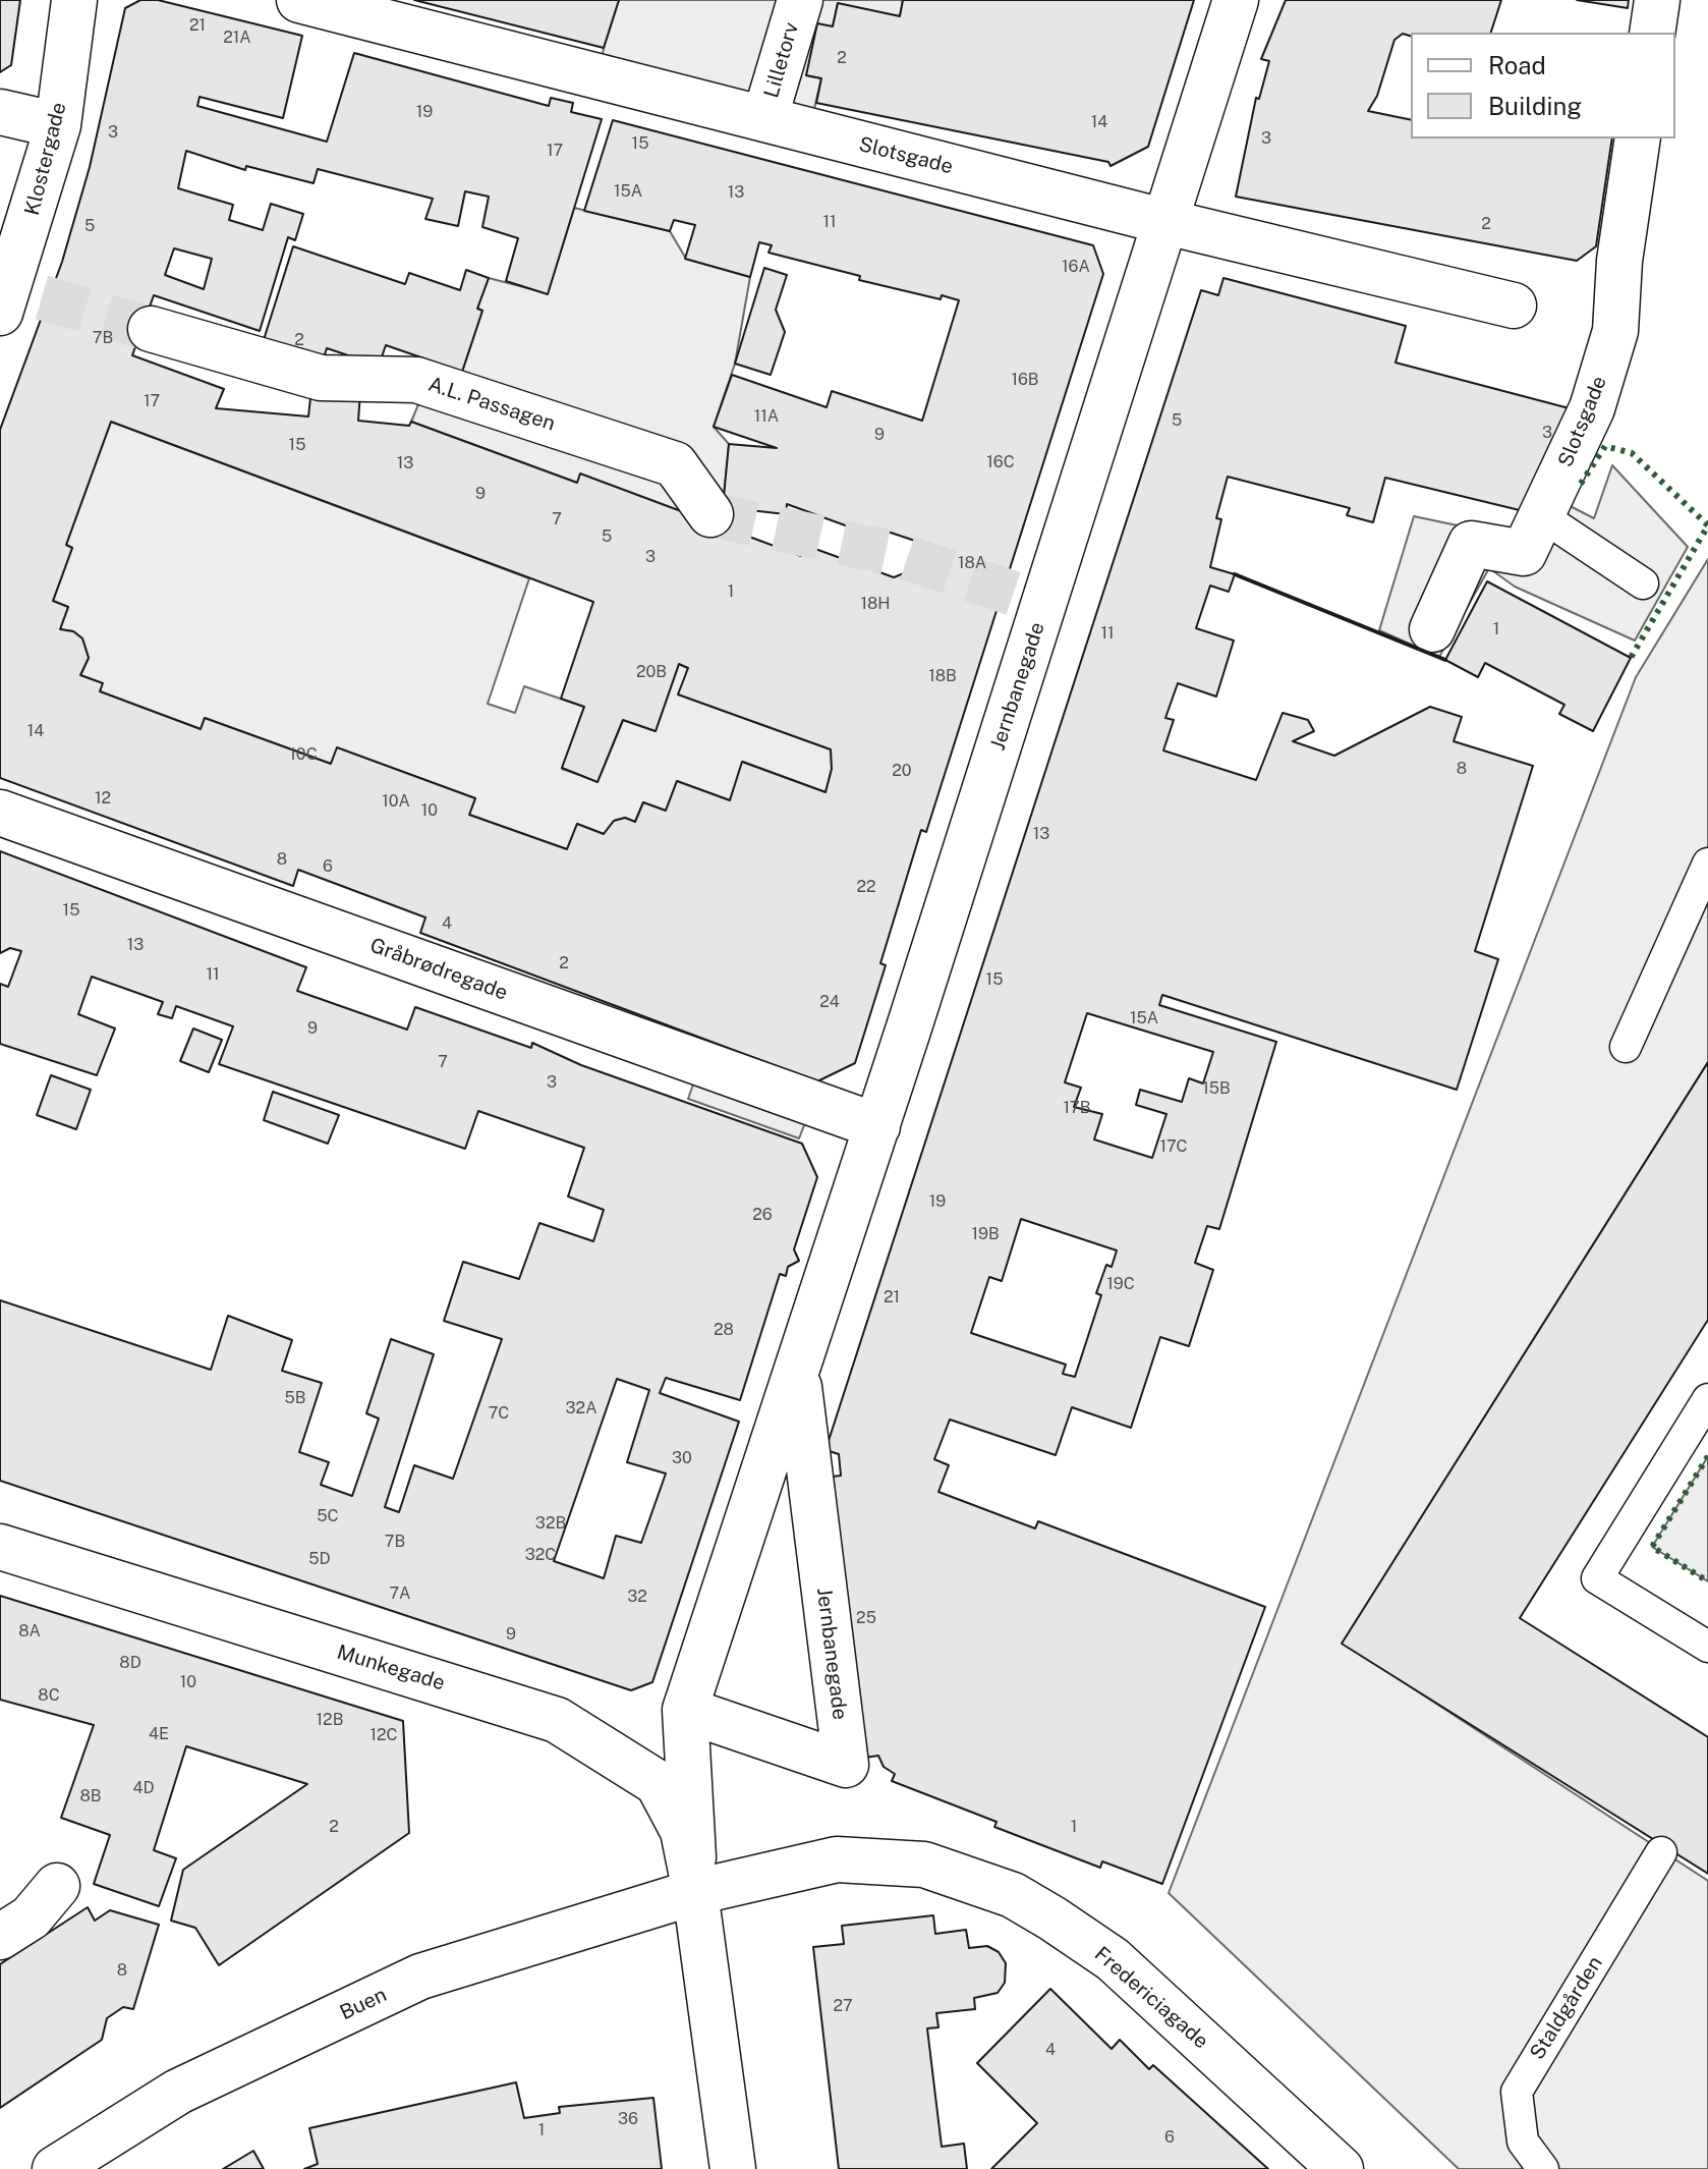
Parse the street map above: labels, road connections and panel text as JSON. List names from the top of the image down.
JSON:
{
  "streets": {
    "street": [
      "Lilletorv",
      "Slotsgade",
      "Klostergade",
      "A.L. Passagen",
      "Jernbanegade",
      "Gråbrødregade",
      "Munkegade",
      "Fredericiagade",
      "Buen"
    ],
    "lane": ["Staldgården"]
  },
  "crossings": [
    ["Lilletorv", "Slotsgade"],
    ["Slotsgade", "Jernbanegade"],
    ["Jernbanegade", "Gråbrødregade"],
    ["Jernbanegade", "Munkegade"],
    ["Jernbanegade", "Fredericiagade"],
    ["Jernbanegade", "Buen"],
    ["Munkegade", "Fredericiagade"],
    ["Munkegade", "Buen"],
    ["Fredericiagade", "Buen"]
  ],
  "house_numbers": [
    "21",
    "21A",
    "2",
    "19",
    "14",
    "3",
    "3",
    "15",
    "17",
    "15A",
    "13",
    "11",
    "2",
    "5",
    "16A",
    "7B",
    "2",
    "16B",
    "17",
    "11A",
    "5",
    "3",
    "9",
    "15",
    "16C",
    "13",
    "9",
    "7",
    "5",
    "3",
    "18A",
    "1",
    "18H",
    "1",
    "11",
    "20B",
    "18B",
    "14",
    "10C",
    "8",
    "20",
    "12",
    "10A",
    "10",
    "13",
    "8",
    "6",
    "22",
    "15",
    "4",
    "13",
    "2",
    "11",
    "15",
    "24",
    "15A",
    "9",
    "7",
    "3",
    "15B",
    "17B",
    "17C",
    "19",
    "26",
    "19B",
    "19C",
    "21",
    "28",
    "5B",
    "32A",
    "7C",
    "30",
    "5C",
    "32B",
    "7B",
    "32C",
    "5D",
    "7A",
    "32",
    "25",
    "8A",
    "9",
    "8D",
    "10",
    "8C",
    "12B",
    "4E",
    "12C",
    "4D",
    "8B",
    "2",
    "1",
    "8",
    "27",
    "4",
    "36",
    "1",
    "6"
  ],
  "legend": ["Road", "Building"]
}
